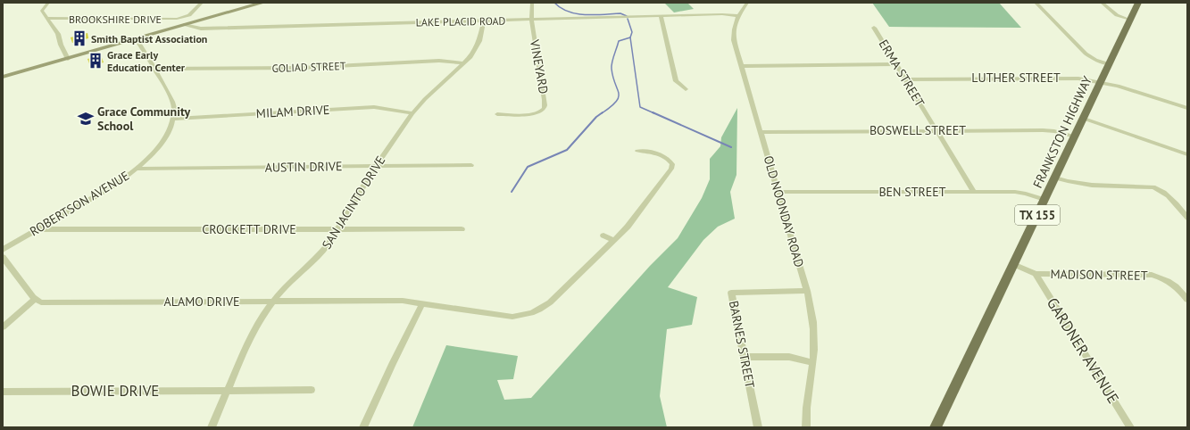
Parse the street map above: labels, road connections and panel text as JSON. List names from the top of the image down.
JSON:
{
  "streets": {
    "main road": ["FRANKSTON HIGHWAY", "TX 155"],
    "street": [
      "BROOKSHIRE DRIVE",
      "LAKE PLACID ROAD",
      "GOLIAD STREET",
      "VINEYARD",
      "ERMA STREET",
      "LUTHER STREET",
      "MILAM DRIVE",
      "BOSWELL STREET",
      "AUSTIN DRIVE",
      "BEN STREET",
      "SAN JACINTO DRIVE",
      "ROBERTSON AVENUE",
      "OLD NOONDAY ROAD",
      "CROCKETT DRIVE",
      "MADISON STREET",
      "ALAMO DRIVE",
      "BARNES STREET",
      "GARDNER AVENUE",
      "BOWIE DRIVE"
    ]
  },
  "crossings": [
    ["LAKE PLACID ROAD", "VINEYARD"],
    ["LAKE PLACID ROAD", "SAN JACINTO DRIVE"],
    ["LAKE PLACID ROAD", "OLD NOONDAY ROAD"],
    ["GOLIAD STREET", "SAN JACINTO DRIVE"],
    ["GOLIAD STREET", "ROBERTSON AVENUE"],
    ["ERMA STREET", "LUTHER STREET"],
    ["ERMA STREET", "BOSWELL STREET"],
    ["ERMA STREET", "BEN STREET"],
    ["LUTHER STREET", "FRANKSTON HIGHWAY"],
    ["MILAM DRIVE", "SAN JACINTO DRIVE"],
    ["MILAM DRIVE", "ROBERTSON AVENUE"],
    ["BOSWELL STREET", "FRANKSTON HIGHWAY"],
    ["BOSWELL STREET", "OLD NOONDAY ROAD"],
    ["FRANKSTON HIGHWAY", "BEN STREET"],
    ["AUSTIN DRIVE", "SAN JACINTO DRIVE"],
    ["AUSTIN DRIVE", "ROBERTSON AVENUE"],
    ["BEN STREET", "OLD NOONDAY ROAD"],
    ["SAN JACINTO DRIVE", "CROCKETT DRIVE"],
    ["SAN JACINTO DRIVE", "ALAMO DRIVE"],
    ["SAN JACINTO DRIVE", "BOWIE DRIVE"],
    ["ROBERTSON AVENUE", "CROCKETT DRIVE"],
    ["OLD NOONDAY ROAD", "BARNES STREET"],
    ["MADISON STREET", "GARDNER AVENUE"]
  ],
  "places": {
    "building": ["Smith Baptist Association", "Grace Early Education Center"],
    "school or university": ["Grace Community School"]
  }
}
